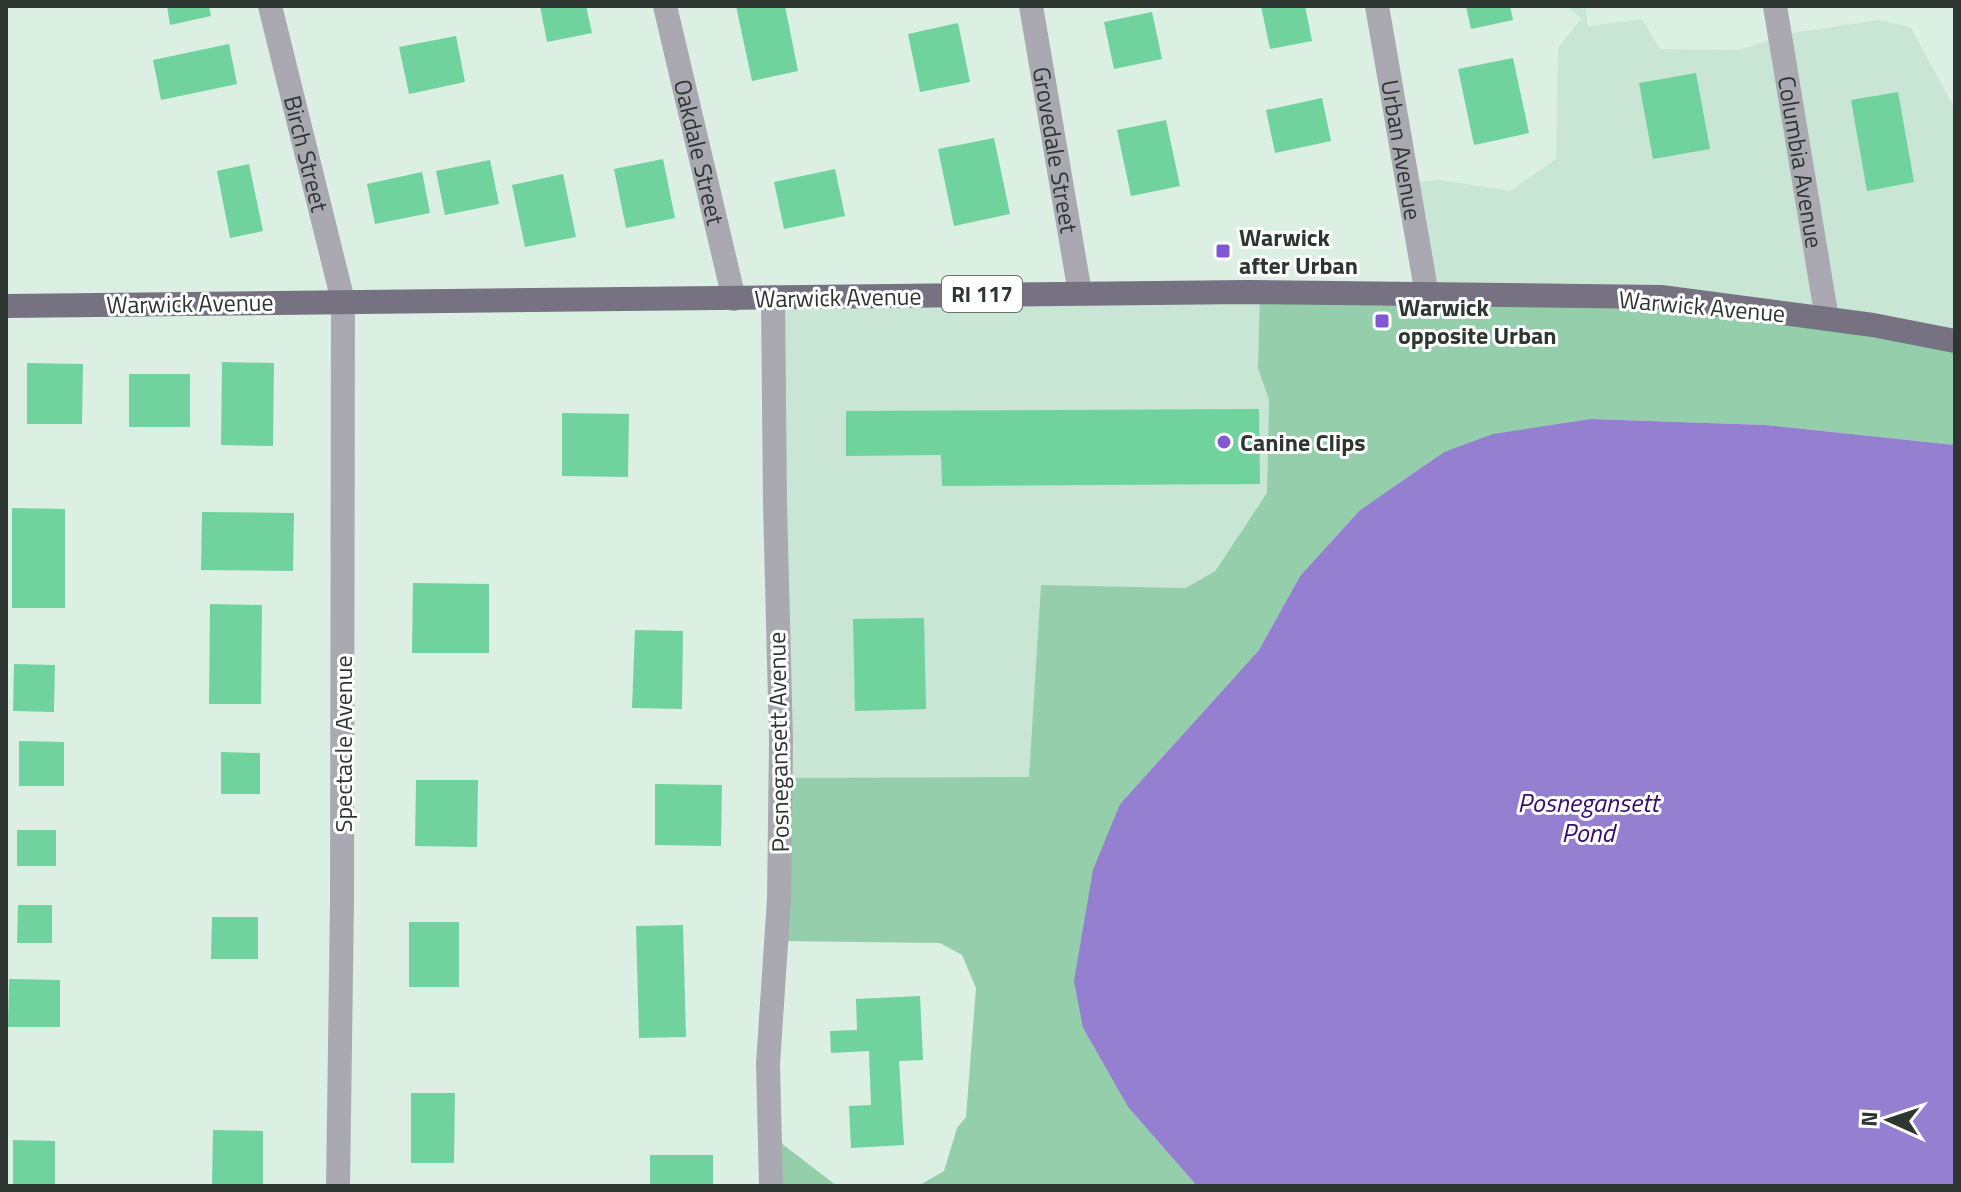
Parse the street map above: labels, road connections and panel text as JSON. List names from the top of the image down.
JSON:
{
  "streets": {
    "main road": ["RI 117", "Warwick Avenue"],
    "street": [
      "Grovedale Street",
      "Urban Avenue",
      "Oakdale Street",
      "Birch Street",
      "Columbia Avenue",
      "Posnegansett Avenue",
      "Spectacle Avenue"
    ]
  },
  "crossings": [
    ["Grovedale Street", "Warwick Avenue"],
    ["Urban Avenue", "Warwick Avenue"],
    ["Oakdale Street", "Warwick Avenue"],
    ["Birch Street", "Warwick Avenue"],
    ["Birch Street", "Spectacle Avenue"],
    ["Columbia Avenue", "Warwick Avenue"],
    ["Warwick Avenue", "Posnegansett Avenue"],
    ["Warwick Avenue", "Spectacle Avenue"]
  ],
  "water": ["Posnegansett Pond"],
  "places": {
    "transit": ["Warwick after Urban", "Warwick opposite Urban"],
    "other": ["Canine Clips"]
  },
  "north": "left"
}
